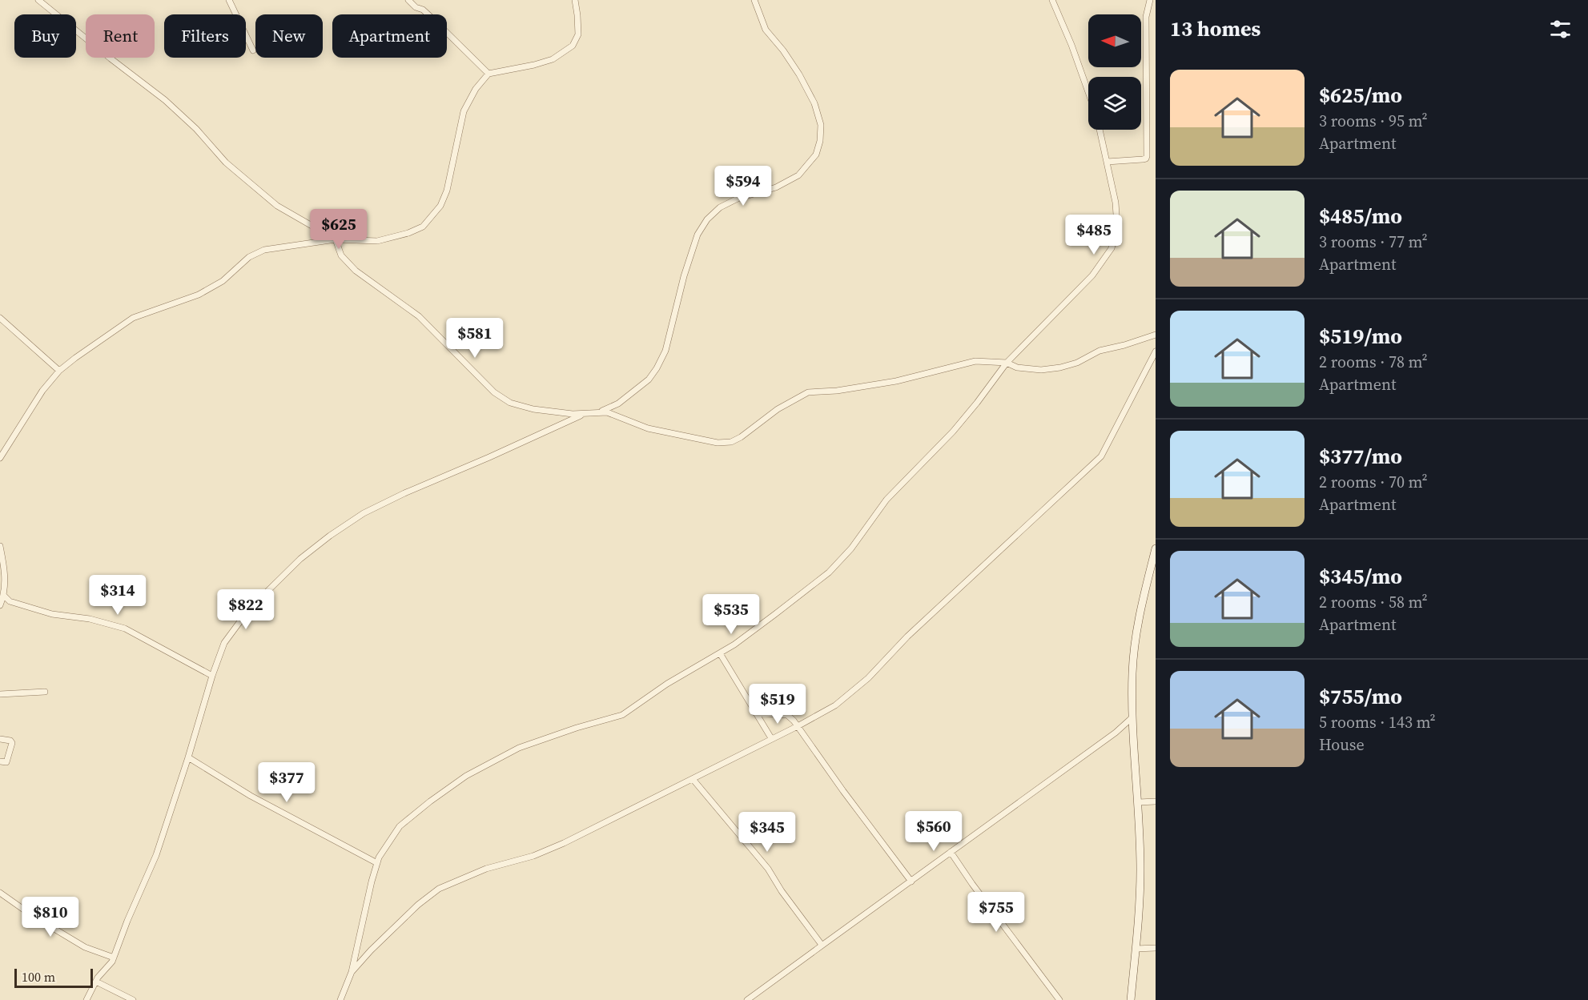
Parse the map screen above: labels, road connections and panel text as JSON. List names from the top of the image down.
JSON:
{
  "scale_bar": "100 m",
  "north": "left",
  "page": {
    "heading": "13 homes",
    "chip": [
      "Buy",
      "Rent",
      "Filters",
      "New",
      "Apartment"
    ],
    "list": [
      {
        "name": "$625/mo",
        "note": "3 rooms · 95 m² · Apartment"
      },
      {
        "name": "$485/mo",
        "note": "3 rooms · 77 m² · Apartment"
      },
      {
        "name": "$519/mo",
        "note": "2 rooms · 78 m² · Apartment"
      },
      {
        "name": "$377/mo",
        "note": "2 rooms · 70 m² · Apartment"
      },
      {
        "name": "$345/mo",
        "note": "2 rooms · 58 m² · Apartment"
      },
      {
        "name": "$755/mo",
        "note": "5 rooms · 143 m² · House"
      }
    ],
    "price": [
      "$594",
      "$625",
      "$485",
      "$581",
      "$314",
      "$822",
      "$535",
      "$519",
      "$377",
      "$560",
      "$345",
      "$755",
      "$810"
    ],
    "scale": "100 m"
  }
}
